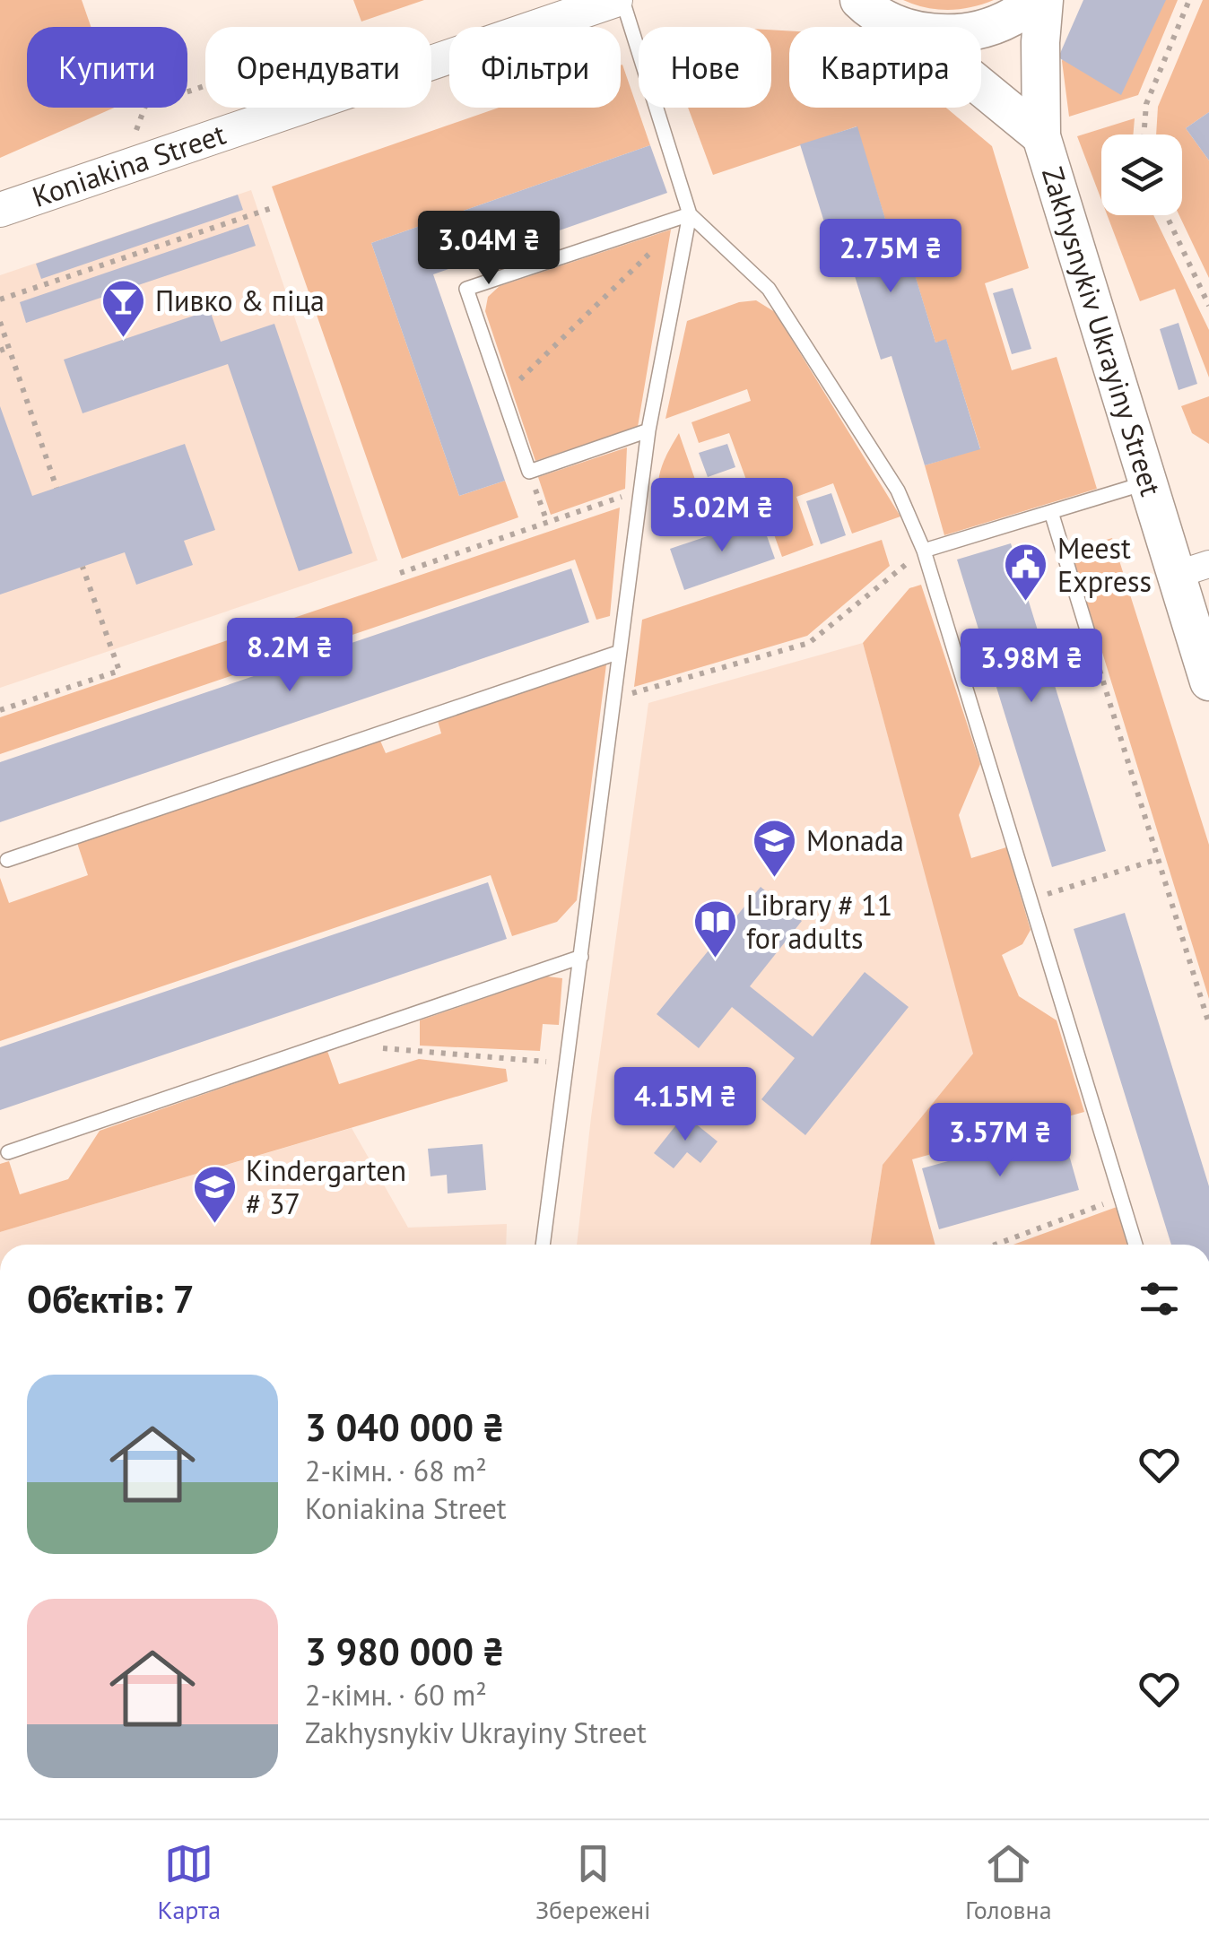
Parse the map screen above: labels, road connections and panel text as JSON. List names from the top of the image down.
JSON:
{
  "streets": {
    "main road": ["Zakhysnykiv Ukrayiny Street"],
    "street": ["Koniakina Street"]
  },
  "places": {
    "bar": ["Пивко & піца"],
    "public building": ["Meest Express"],
    "school or university": ["Monada", "Kindergarten # 37"],
    "library": ["Library # 11 for adults"]
  },
  "page": {
    "chip": [
      "Купити",
      "Орендувати",
      "Фільтри",
      "Нове",
      "Квартира"
    ],
    "price": [
      "3.04M ₴",
      "2.75M ₴",
      "5.02M ₴",
      "8.2M ₴",
      "3.98M ₴",
      "4.15M ₴",
      "3.57M ₴"
    ],
    "heading": "Об’єктів: 7",
    "list": [
      {
        "name": "3 040 000 ₴",
        "note": "2-кімн. · 68 m² · Koniakina Street"
      },
      {
        "name": "3 980 000 ₴",
        "note": "2-кімн. · 60 m² · Zakhysnykiv Ukrayiny Street"
      }
    ],
    "tabs": ["Карта", "Збережені", "Головна"]
  }
}
